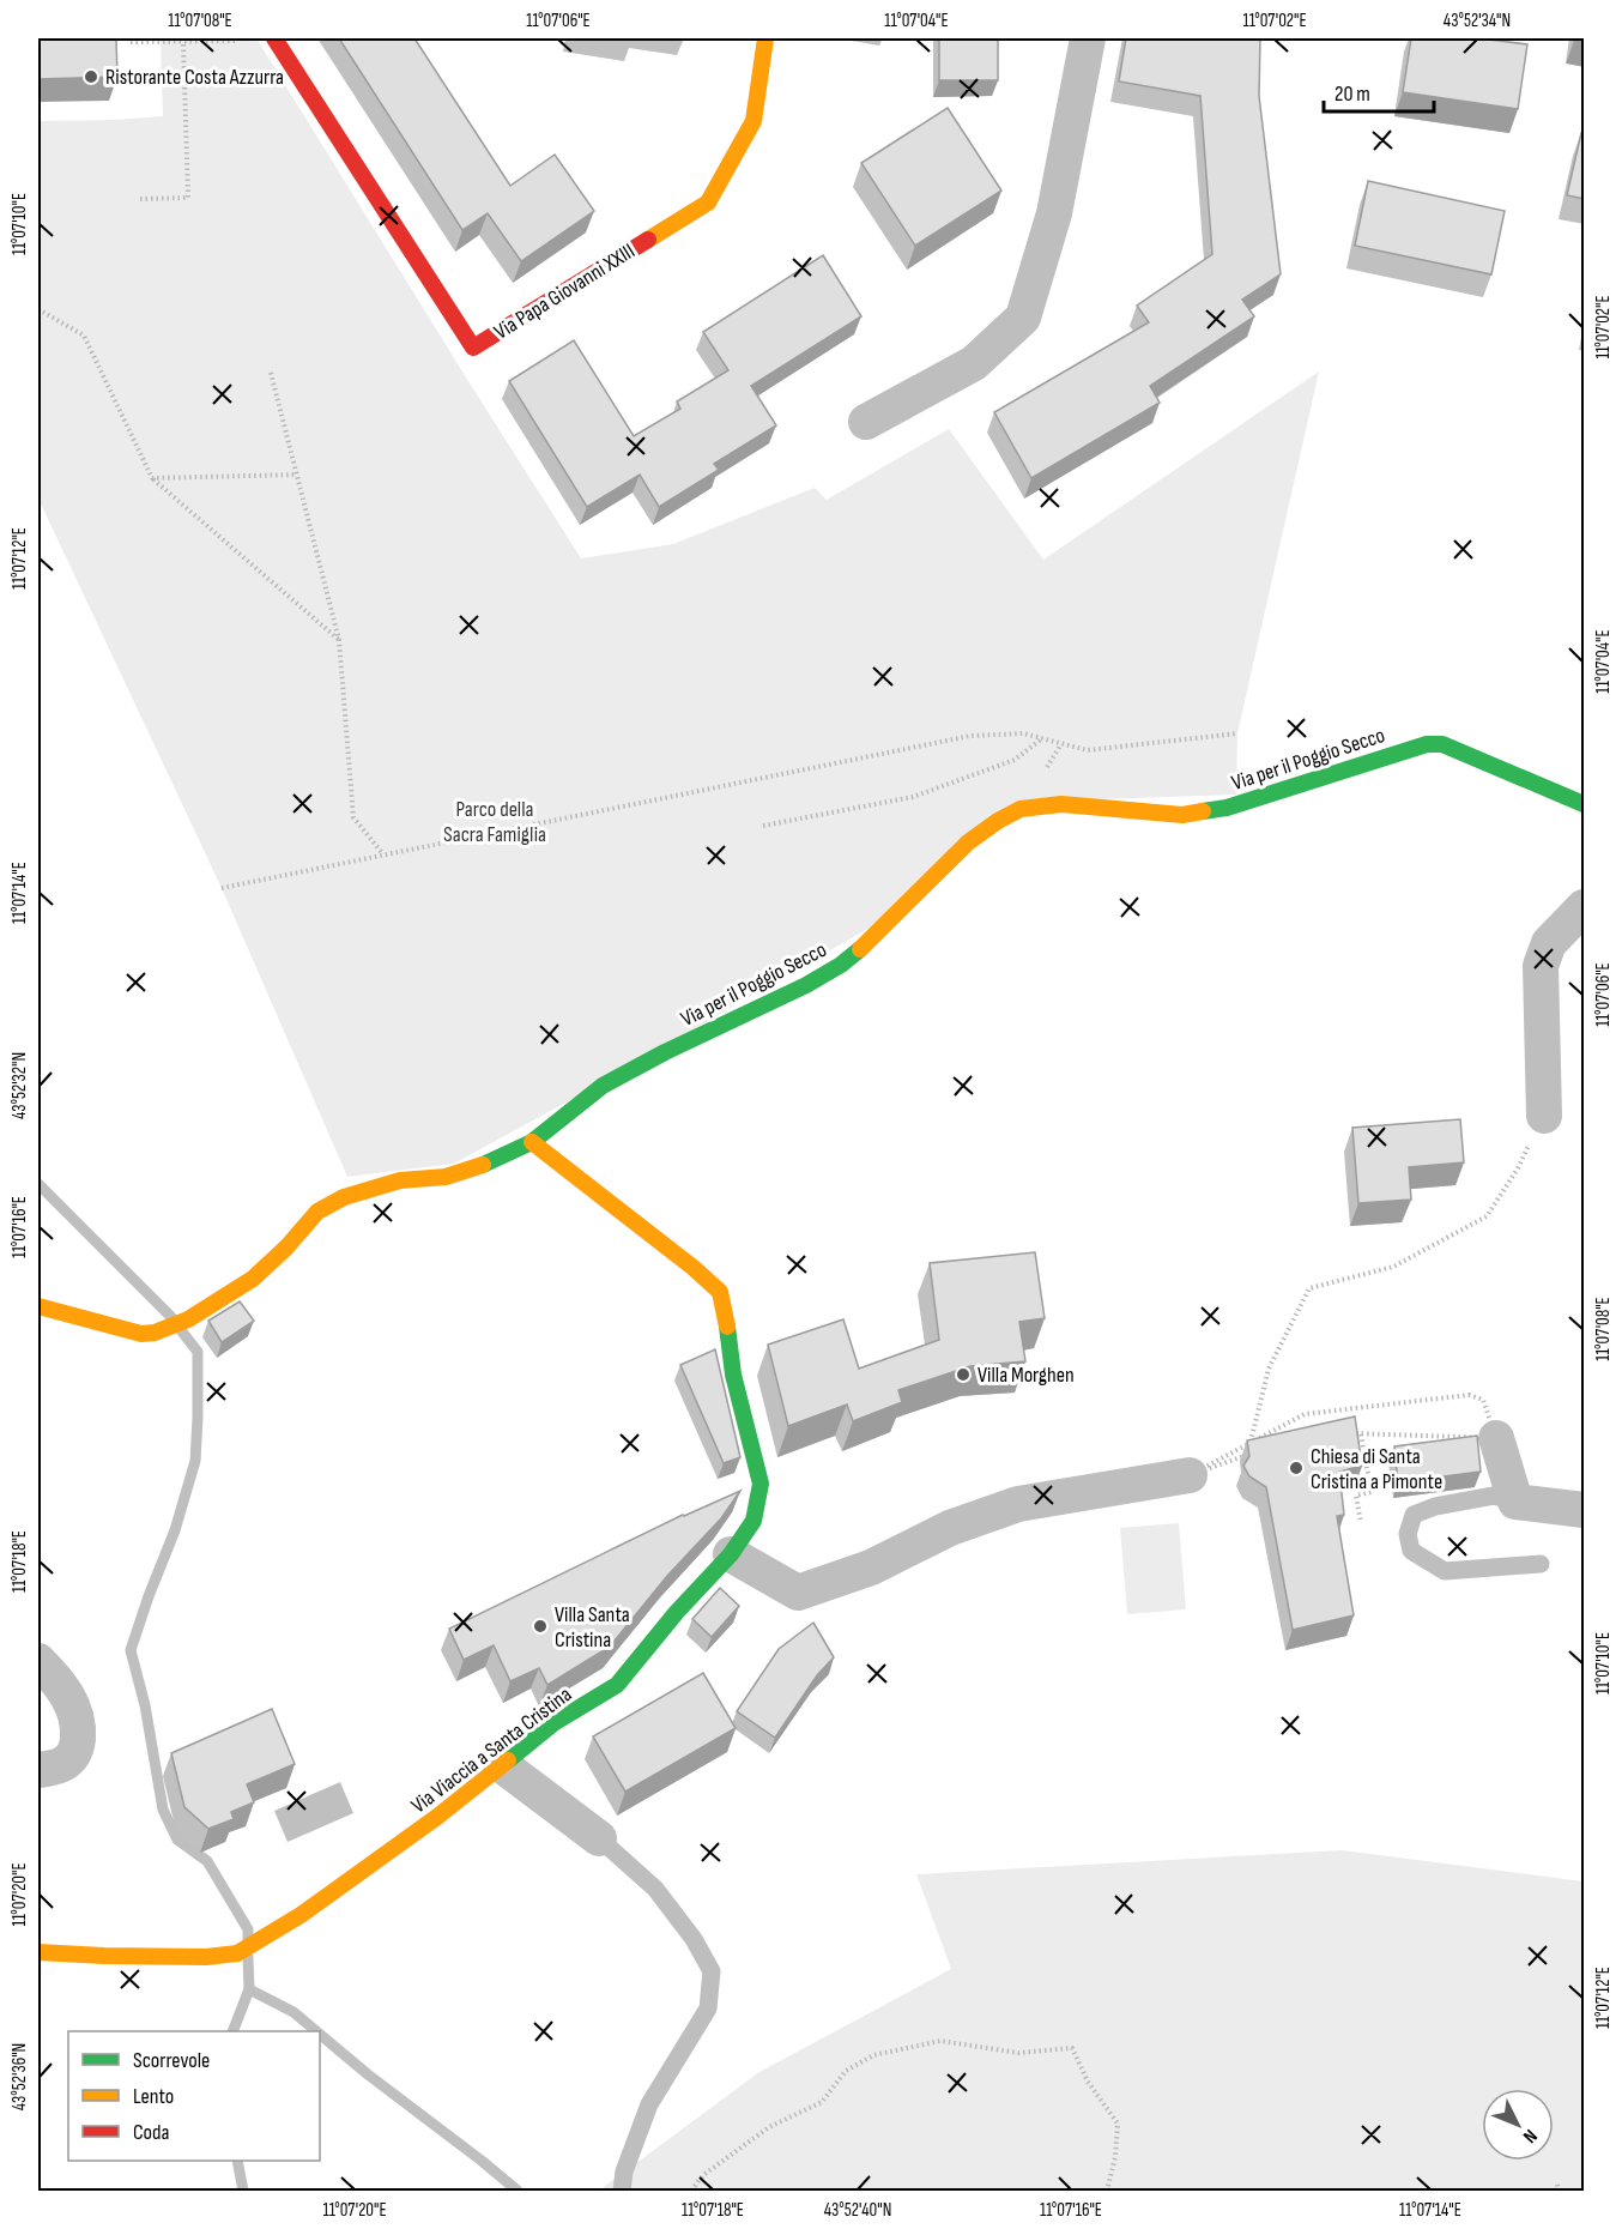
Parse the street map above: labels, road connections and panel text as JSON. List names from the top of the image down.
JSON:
{
  "streets": {
    "street": ["Via Papa Giovanni XXIII", "Via per il Poggio Secco", "Via Viaccia a Santa Cristina"]
  },
  "crossings": [
    ["Via per il Poggio Secco", "Via Viaccia a Santa Cristina"]
  ],
  "parks": ["Parco della Sacra Famiglia"],
  "places": [
    "Ristorante Costa Azzurra",
    "Villa Morghen",
    "Chiesa di Santa Cristina a Pimonte",
    "Villa Santa Cristina"
  ],
  "legend": ["Scorrevole", "Lento", "Coda"],
  "scale_bar": "20 m",
  "north": "bottom right",
  "coordinates": [
    "11°07'08\"E",
    "11°07'06\"E",
    "11°07'04\"E",
    "11°07'02\"E",
    "43°52'34\"N",
    "11°07'10\"E",
    "11°07'12\"E",
    "11°07'14\"E",
    "43°52'32\"N",
    "11°07'16\"E",
    "11°07'18\"E",
    "11°07'20\"E",
    "43°52'36\"N",
    "43°52'40\"N"
  ]
}
